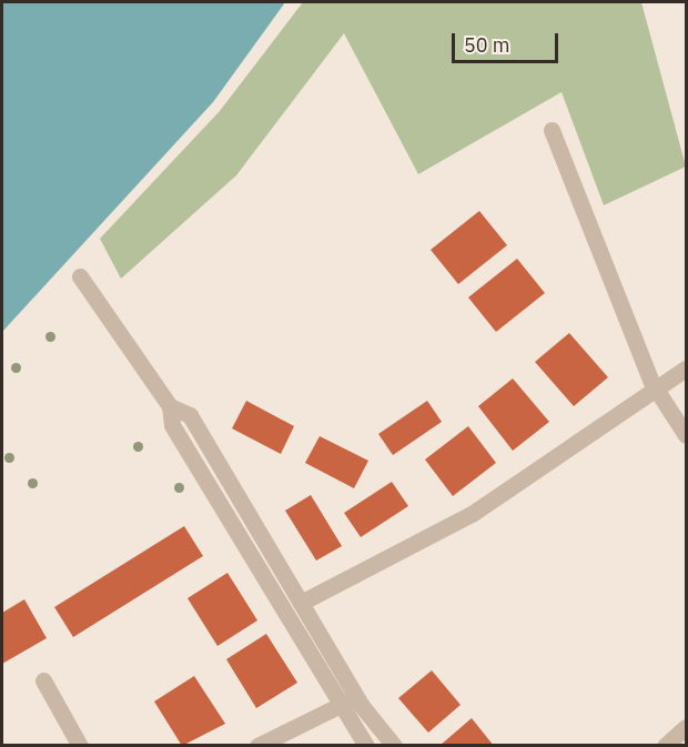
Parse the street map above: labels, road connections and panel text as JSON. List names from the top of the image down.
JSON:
{
  "scale_bar": "50 m"
}
